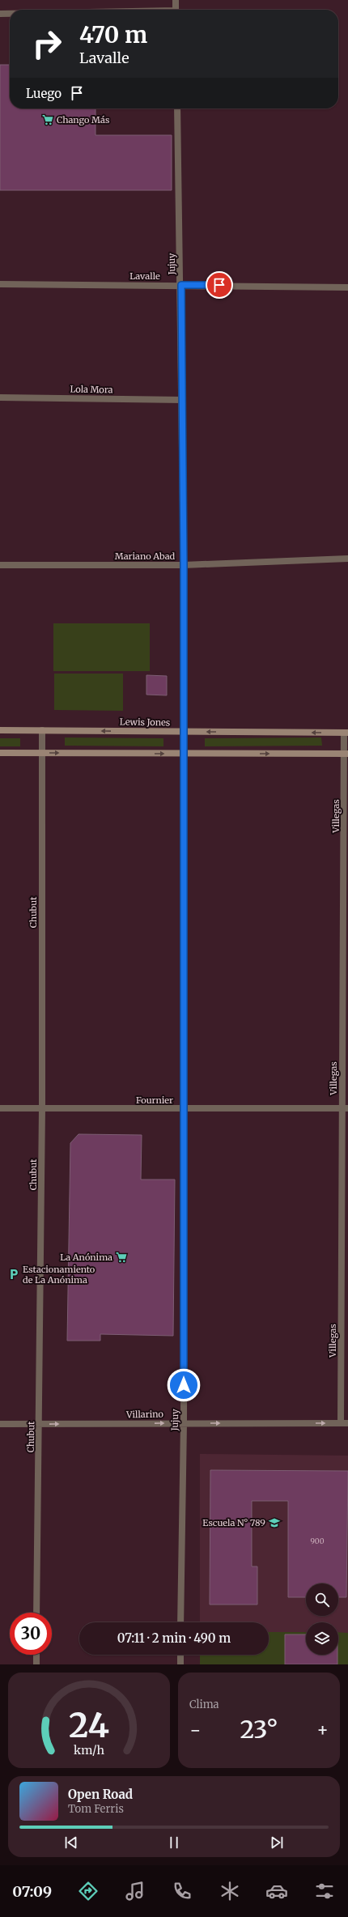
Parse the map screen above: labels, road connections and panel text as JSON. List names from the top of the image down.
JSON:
{
  "streets": {
    "main road": ["Lewis Jones"],
    "street": [
      "Jujuy",
      "Lavalle",
      "Lola Mora",
      "Mariano Abad",
      "Villegas",
      "Chubut",
      "Fournier",
      "Villarino"
    ]
  },
  "crossings": [
    ["Jujuy", "Lavalle"],
    ["Jujuy", "Lola Mora"],
    ["Jujuy", "Mariano Abad"],
    ["Jujuy", "Lewis Jones"],
    ["Jujuy", "Fournier"],
    ["Jujuy", "Villarino"],
    ["Lewis Jones", "Villegas"],
    ["Lewis Jones", "Chubut"],
    ["Villegas", "Fournier"],
    ["Villegas", "Villarino"],
    ["Chubut", "Fournier"],
    ["Chubut", "Villarino"]
  ],
  "one_way": ["Villarino"],
  "places": {
    "supermarket": ["Chango Más", "La Anónima"],
    "parking": ["Estacionamiento de La Anónima"],
    "school or university": ["Escuela N° 789"]
  },
  "house_numbers": ["900"],
  "page": {
    "turn": ["470 m", "Lavalle"],
    "then": "Luego",
    "limit": "30",
    "trip": "07:11 · 2 min · 490 m",
    "tile": "Clima",
    "heat": ["−", "23°", "+"],
    "song": ["Open Road", "Tom Ferris"],
    "tabs": "07:09",
    "gauge": ["24", "km/h"]
  }
}
